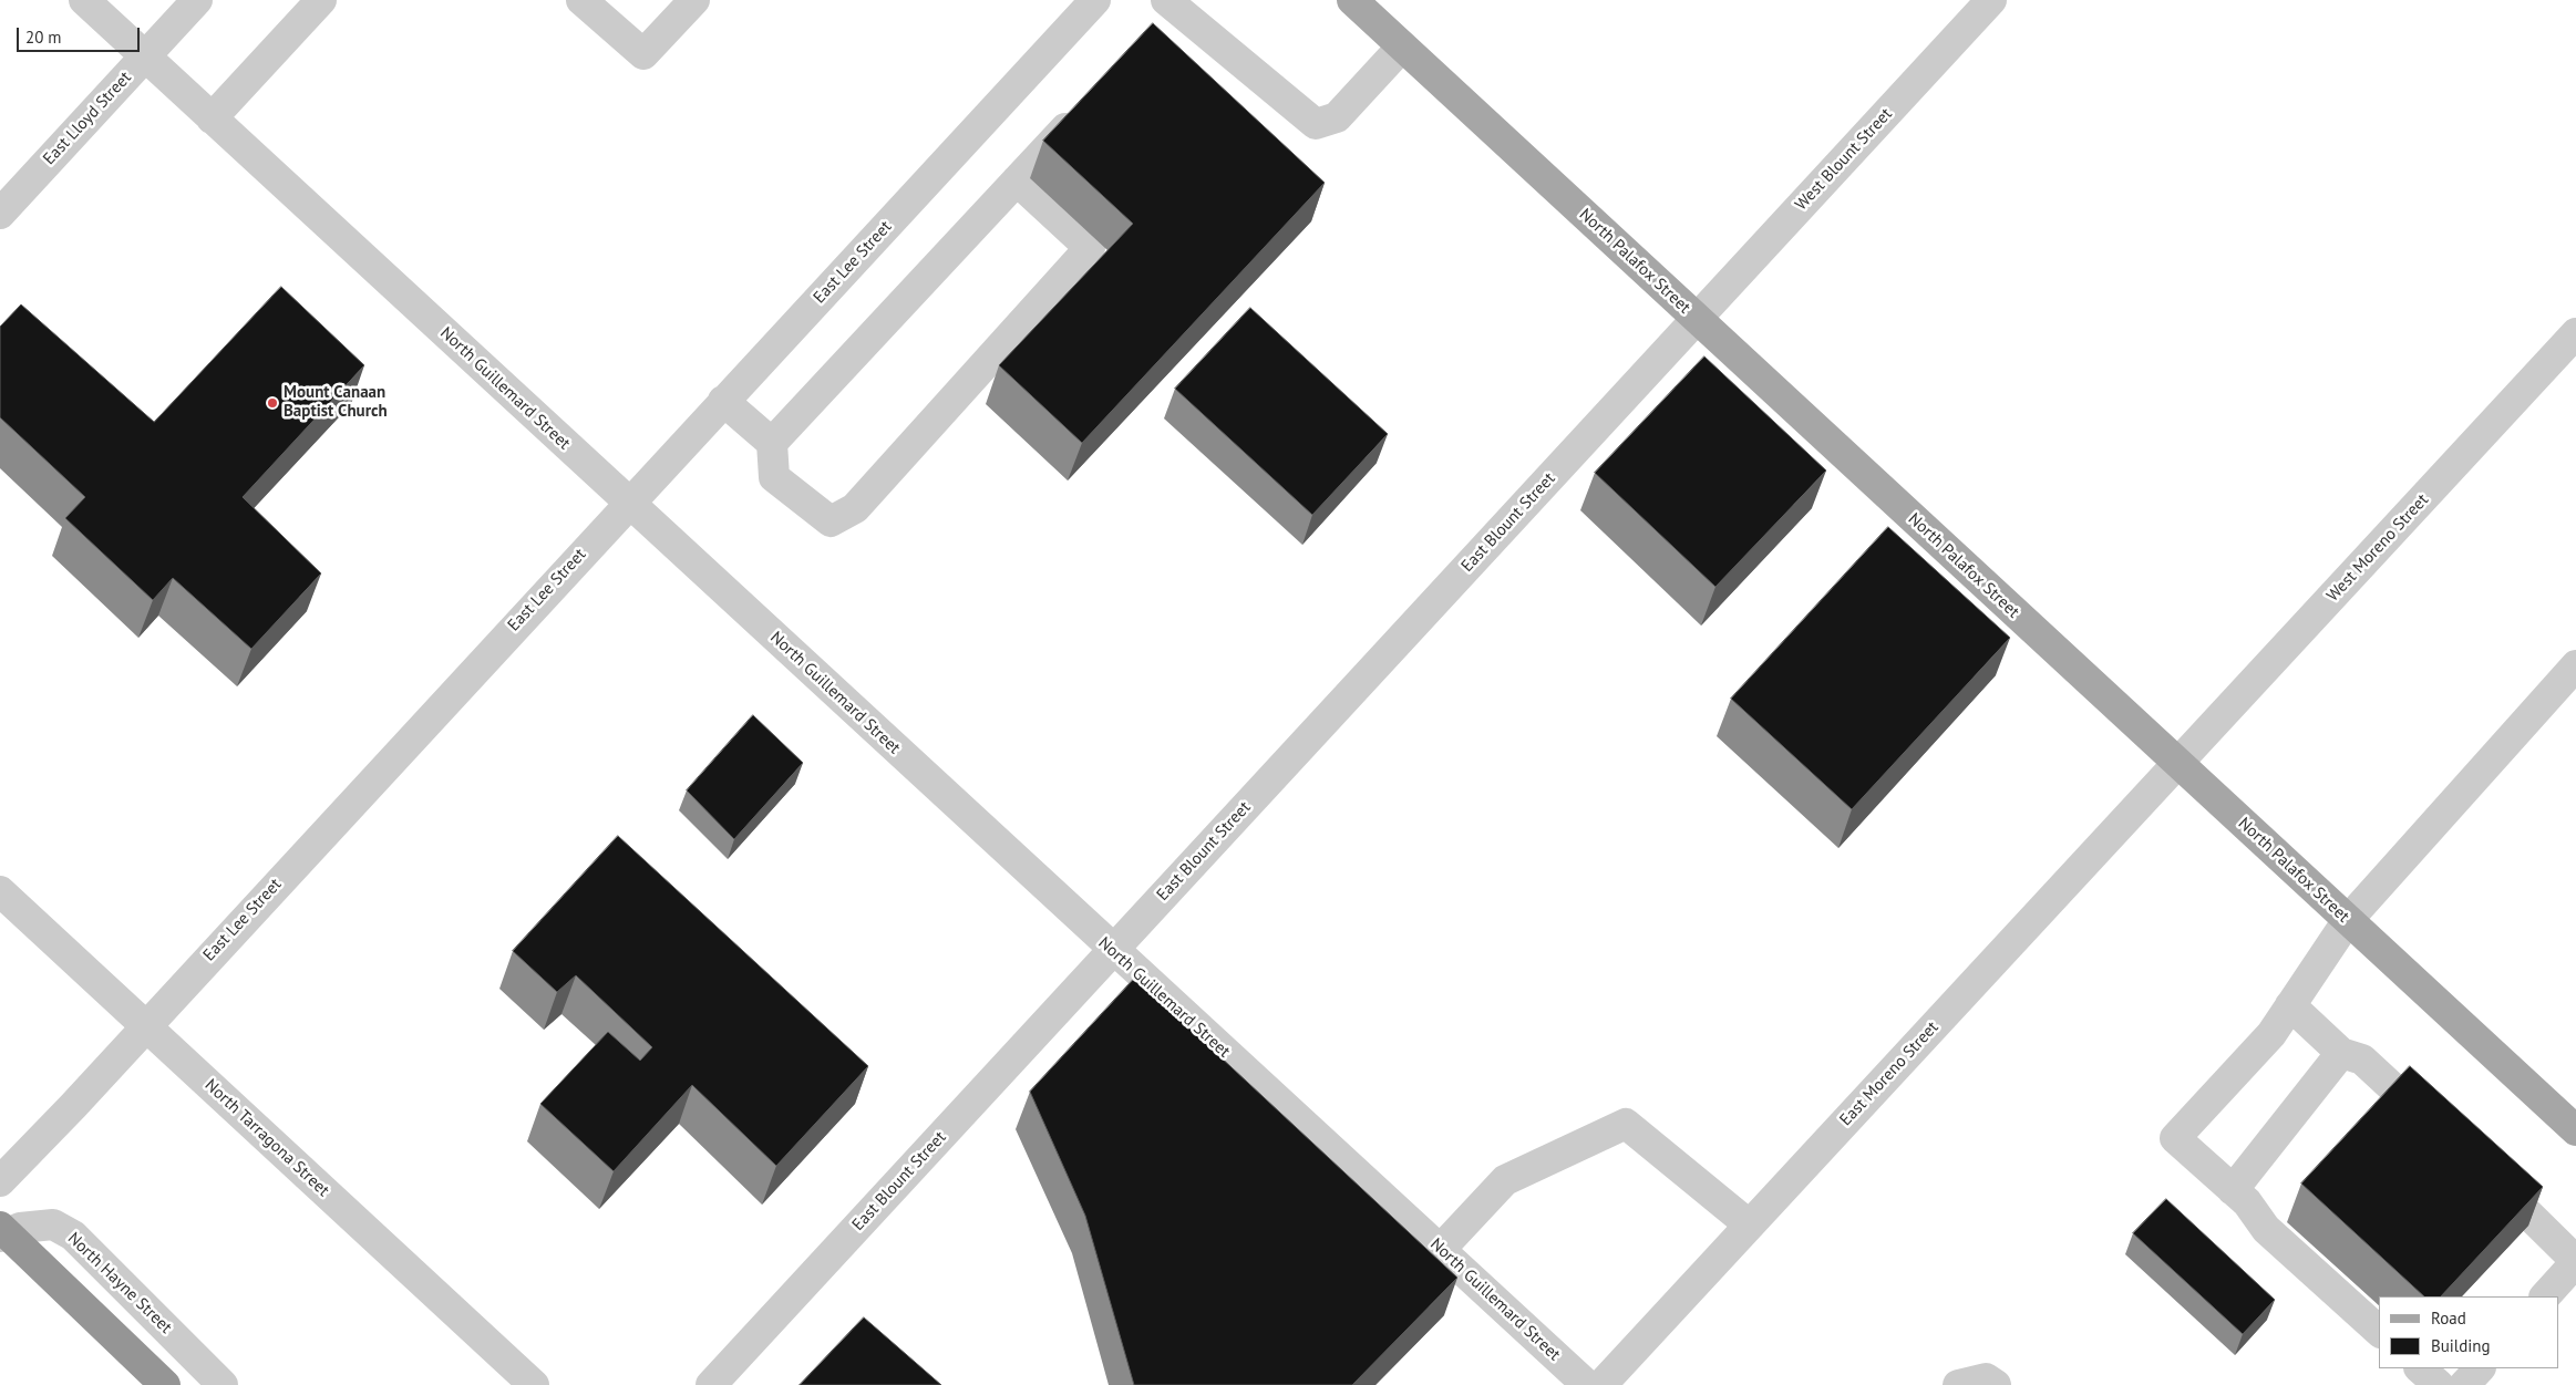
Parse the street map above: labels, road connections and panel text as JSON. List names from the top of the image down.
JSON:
{
  "streets": {
    "main road": ["North Palafox Street"],
    "street": [
      "East Lloyd Street",
      "West Blount Street",
      "East Lee Street",
      "North Guillemard Street",
      "East Blount Street",
      "West Moreno Street",
      "East Moreno Street",
      "North Tarragona Street",
      "North Hayne Street"
    ]
  },
  "crossings": [
    ["East Lloyd Street", "North Guillemard Street"],
    ["West Blount Street", "North Palafox Street"],
    ["West Blount Street", "East Blount Street"],
    ["North Palafox Street", "East Blount Street"],
    ["North Palafox Street", "West Moreno Street"],
    ["North Palafox Street", "East Moreno Street"],
    ["East Lee Street", "North Guillemard Street"],
    ["East Lee Street", "North Tarragona Street"],
    ["North Guillemard Street", "East Blount Street"],
    ["West Moreno Street", "East Moreno Street"]
  ],
  "places": ["Mount Canaan Baptist Church"],
  "legend": ["Road", "Building"],
  "scale_bar": "20 m"
}
